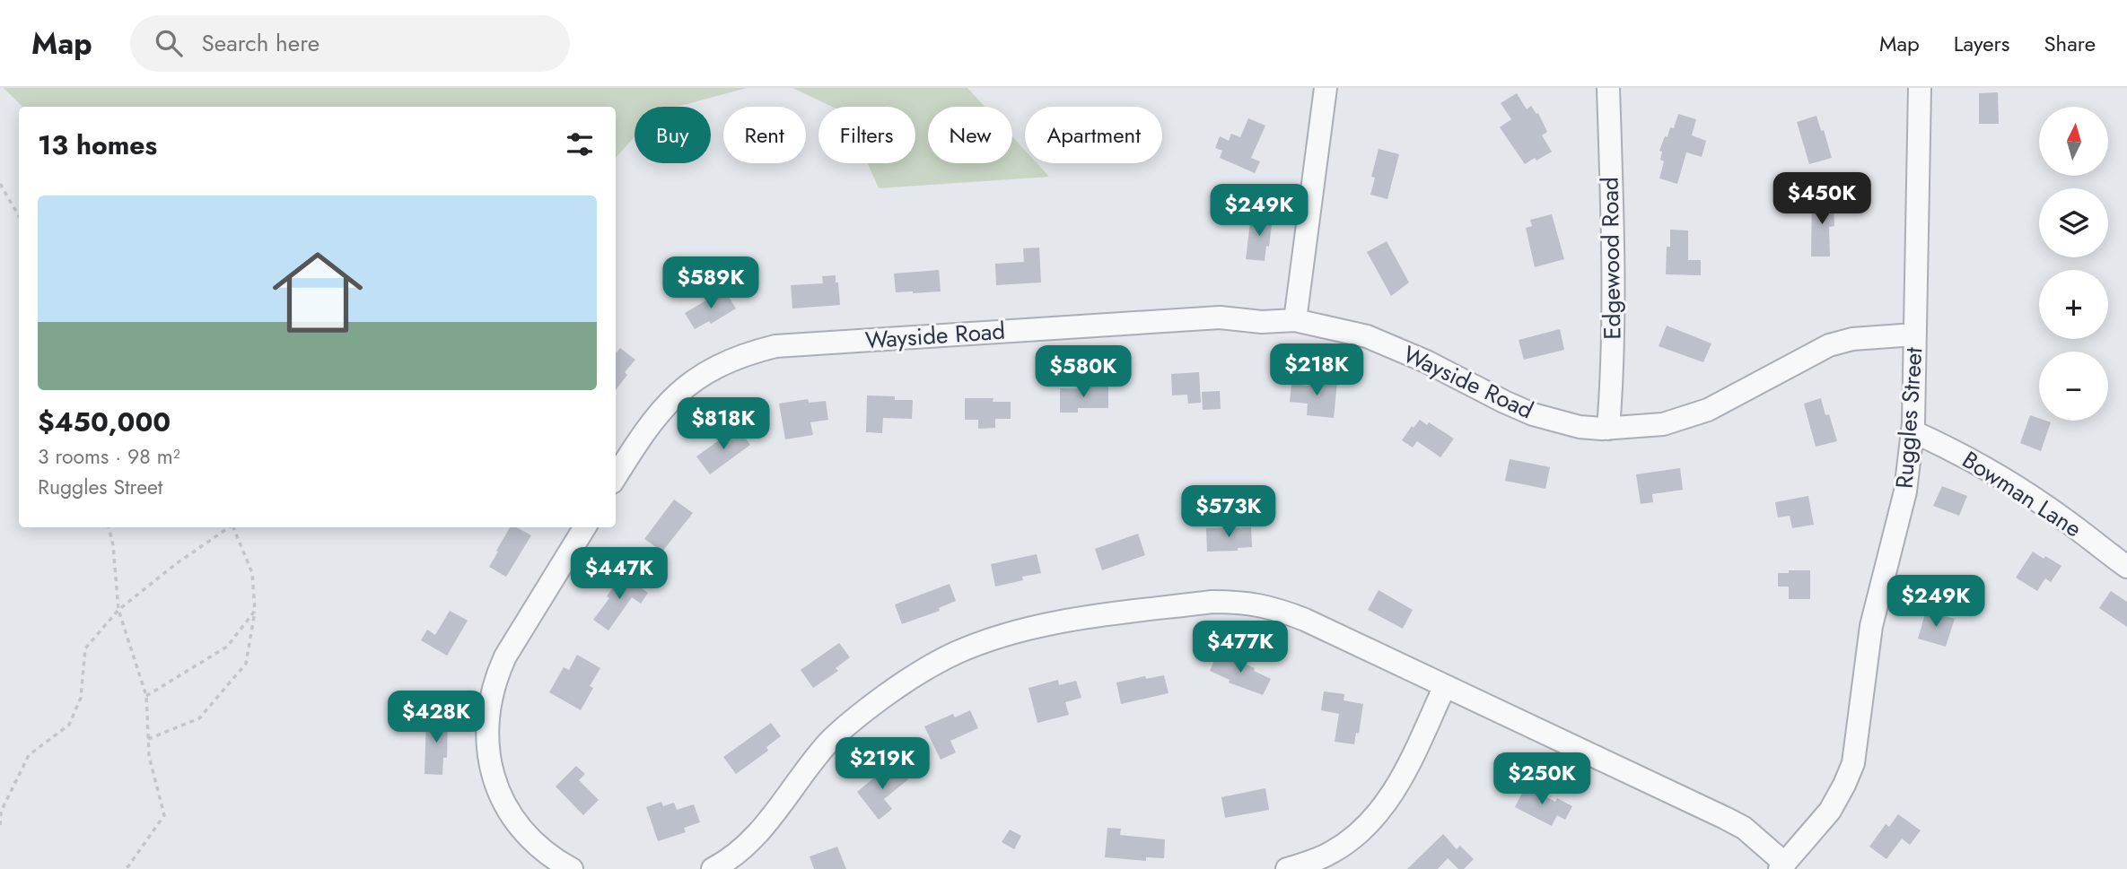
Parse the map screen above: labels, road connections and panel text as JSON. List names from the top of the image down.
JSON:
{
  "streets": {
    "street": [
      "Edgewood Road",
      "Wayside Road",
      "Ruggles Street",
      "Bowman Lane"
    ]
  },
  "crossings": [
    ["Edgewood Road", "Wayside Road"],
    ["Wayside Road", "Ruggles Street"],
    ["Ruggles Street", "Bowman Lane"]
  ],
  "north": "top",
  "page": {
    "header": "Map",
    "search": "Search here",
    "nav": ["Map", "Layers", "Share"],
    "map_buttons": ["+", "−"],
    "chip": [
      "Buy",
      "Rent",
      "Filters",
      "New",
      "Apartment"
    ],
    "heading": "13 homes",
    "price": [
      "$450K",
      "$249K",
      "$589K",
      "$218K",
      "$580K",
      "$818K",
      "$573K",
      "$447K",
      "$249K",
      "$477K",
      "$428K",
      "$219K",
      "$250K"
    ],
    "list": [
      {
        "name": "$450,000",
        "note": "3 rooms · 98 m² · Ruggles Street"
      }
    ]
  }
}
